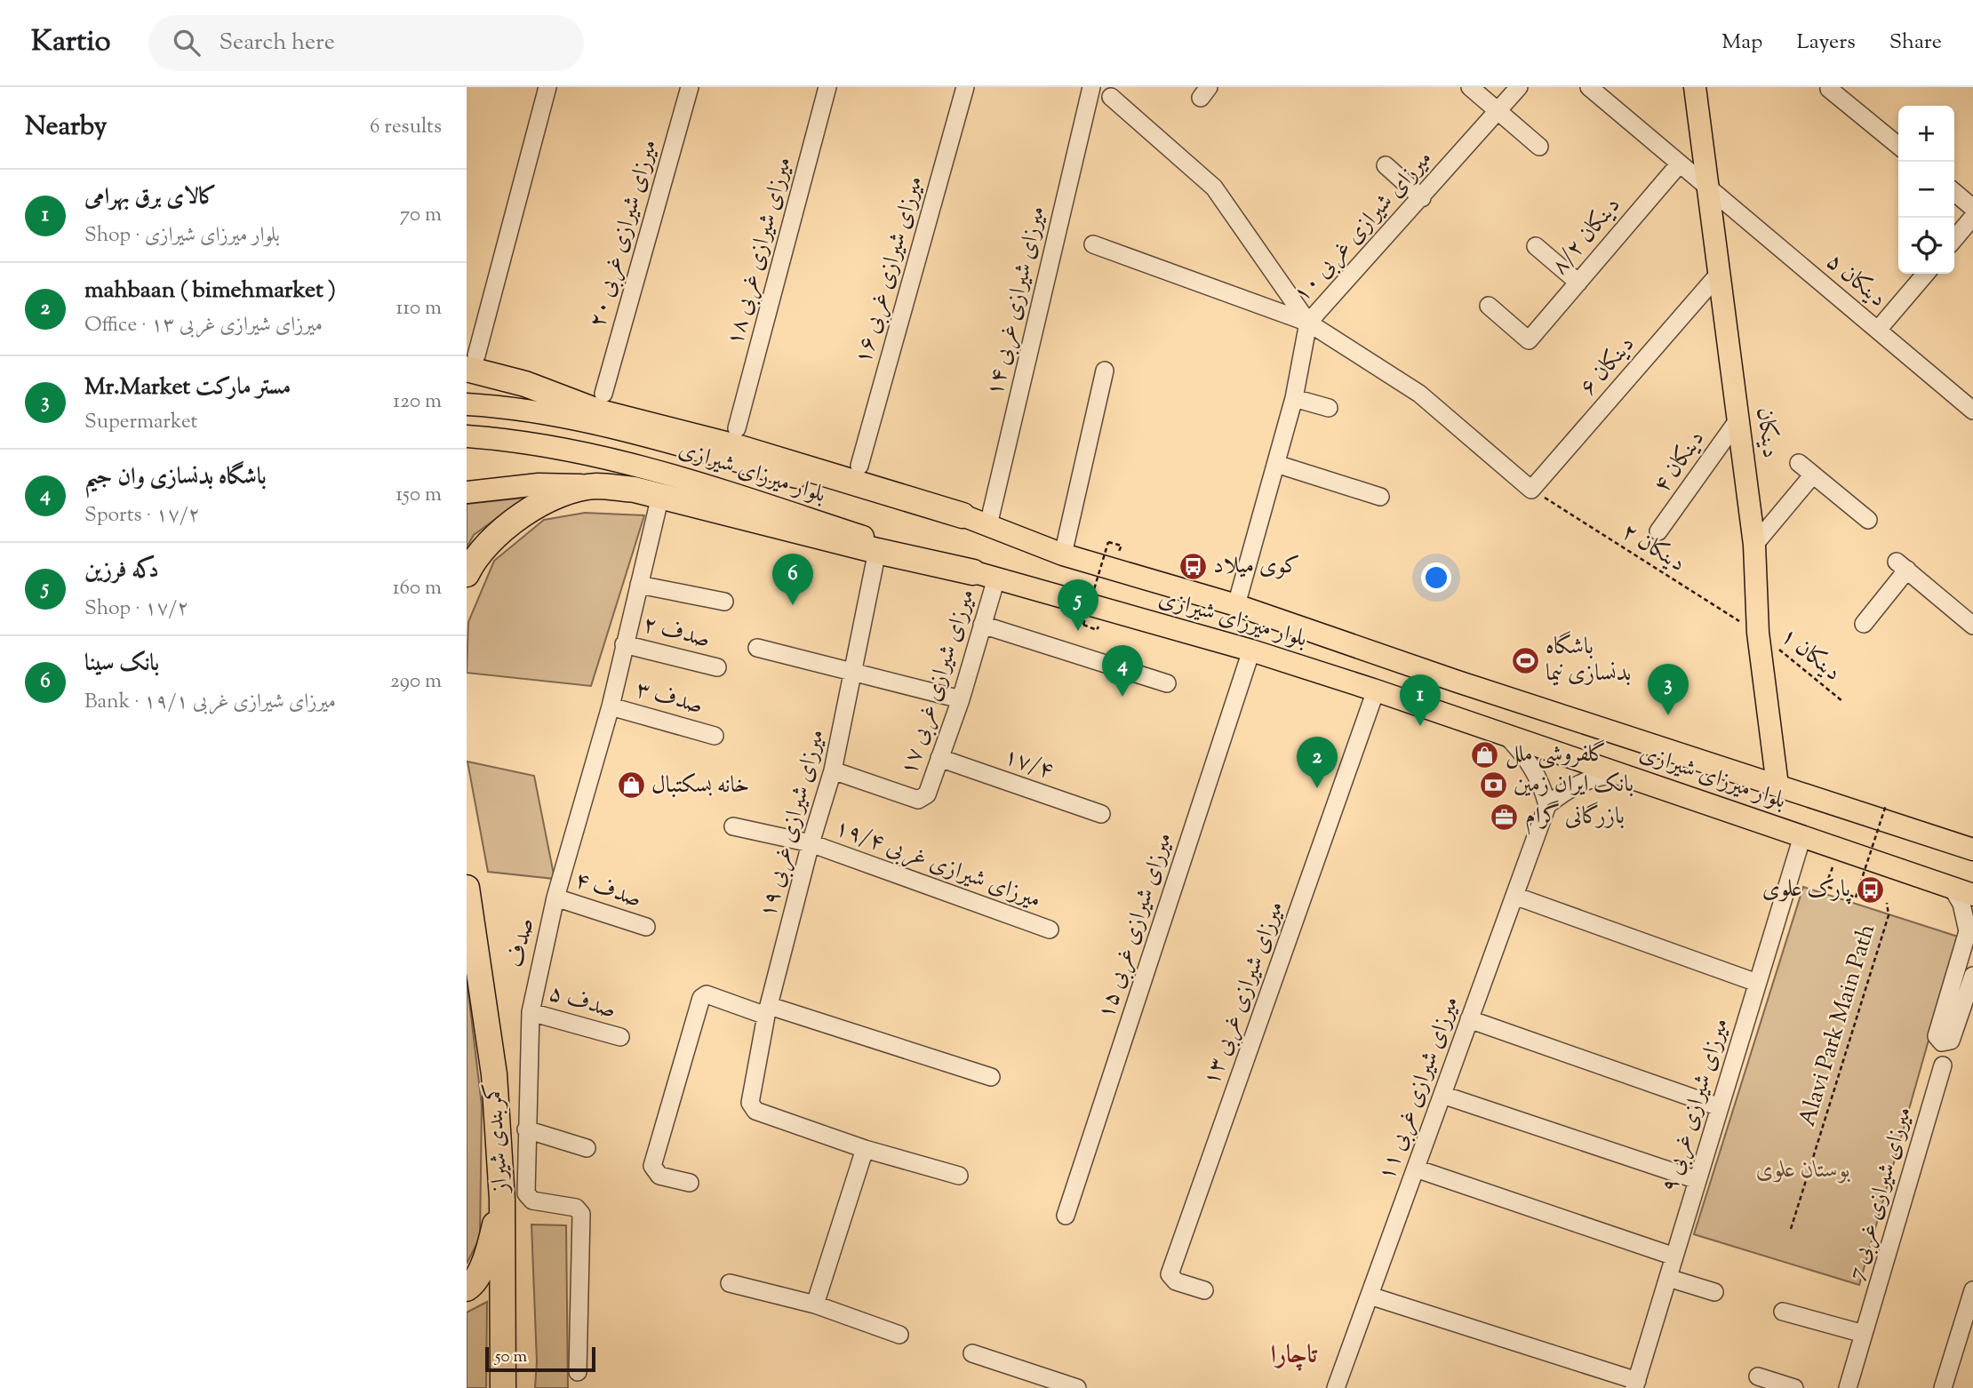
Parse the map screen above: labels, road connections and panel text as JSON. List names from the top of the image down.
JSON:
{
  "streets": {
    "highway": ["کمربندی شیراز"],
    "main road": ["دینکان", "بلوار میرزای شیرازی"],
    "street": [
      "۱۰ میرزای شیرازی غربی",
      "۲۰ میرزای شیرازی غربی",
      "دینکان ۸/۲",
      "۱۸ میرزای شیرازی غربی",
      "۱۶ میرزای شیرازی غربی",
      "۵ دینکان",
      "۱۴ میرزای شیرازی غربی",
      "دینکان ۶",
      "دینکان ۴",
      "۲ صدف",
      "۱۷ میرزای شیرازی غربی",
      "صدف ۳",
      "۱۷/۴",
      "۱۹ میرزای شیرازی غربی",
      "۱۹/۴ میرزای شیرازی غربی",
      "۴ صدف",
      "۱۵ میرزای شیرازی غربی",
      "صدف",
      "۱۳ میرزای شیرازی غربی",
      "۵ صدف",
      "میرزای شیرازی غربی ۱۱",
      "میرزای شیرازی غربی ۹",
      "میرزای شیرازی غربی 7"
    ],
    "path": ["دینکان ۲", "۱ دینکان", "Alavi Park Main Path"]
  },
  "crossings": [
    ["۱۰ میرزای شیرازی غربی", "بلوار میرزای شیرازی"],
    ["دینکان ۸/۲", "۵ دینکان"],
    ["۵ دینکان", "دینکان"],
    ["۱۴ میرزای شیرازی غربی", "بلوار میرزای شیرازی"],
    ["دینکان ۶", "دینکان"],
    ["دینکان ۶", "دینکان ۲"],
    ["دینکان", "دینکان ۴"],
    ["دینکان", "بلوار میرزای شیرازی"],
    ["دینکان", "دینکان ۲"],
    ["دینکان", "۱ دینکان"],
    ["بلوار میرزای شیرازی", "۱۷ میرزای شیرازی غربی"],
    ["بلوار میرزای شیرازی", "۱۵ میرزای شیرازی غربی"],
    ["بلوار میرزای شیرازی", "۱۳ میرزای شیرازی غربی"],
    ["بلوار میرزای شیرازی", "میرزای شیرازی غربی ۹"],
    ["دینکان ۲", "۱ دینکان"],
    ["۲ صدف", "صدف"],
    ["۱۷ میرزای شیرازی غربی", "۱۷/۴"],
    ["۱۷ میرزای شیرازی غربی", "۱۹ میرزای شیرازی غربی"],
    ["صدف ۳", "صدف"],
    ["۱۹ میرزای شیرازی غربی", "۱۹/۴ میرزای شیرازی غربی"],
    ["۴ صدف", "صدف"],
    ["صدف", "۵ صدف"]
  ],
  "districts": ["تاچارا"],
  "parks": ["بوستان علوی"],
  "places": {
    "bus stop": ["کوی میلاد", "پارک علوی"],
    "sports": ["باشگاه بدنسازی نیما"],
    "shop": ["گلفروشی ملل", "خانه بسکتبال"],
    "bank": ["بانک ایران زمین"],
    "office": ["بازرگانی گرام"]
  },
  "scale_bar": "50 m",
  "page": {
    "header": "Kartio",
    "search": "Search here",
    "nav": ["Map", "Layers", "Share"],
    "heading": ["Nearby", "6 results"],
    "map_buttons": ["+", "−"],
    "list": [
      {
        "mark": "1",
        "name": "کالای برق بهرامی",
        "note": "Shop · بلوار میرزای شیرازی",
        "value": "70 m"
      },
      {
        "mark": "2",
        "name": "mahbaan ( bimehmarket )",
        "note": "Office · ۱۳ میرزای شیرازی غربی",
        "value": "110 m"
      },
      {
        "mark": "3",
        "name": "Mr.Market مستر مارکت",
        "note": "Supermarket",
        "value": "120 m"
      },
      {
        "mark": "4",
        "name": "باشگاه بدنسازی وان جیم",
        "note": "Sports · ۱۷/۲",
        "value": "150 m"
      },
      {
        "mark": "5",
        "name": "دکه فرزین",
        "note": "Shop · ۱۷/۲",
        "value": "160 m"
      },
      {
        "mark": "6",
        "name": "بانک سینا",
        "note": "Bank · ۱۹/۱ میرزای شیرازی غربی",
        "value": "290 m"
      }
    ],
    "pins": [
      "6",
      "5",
      "4",
      "3",
      "1",
      "2"
    ],
    "scale": "50 m"
  }
}
